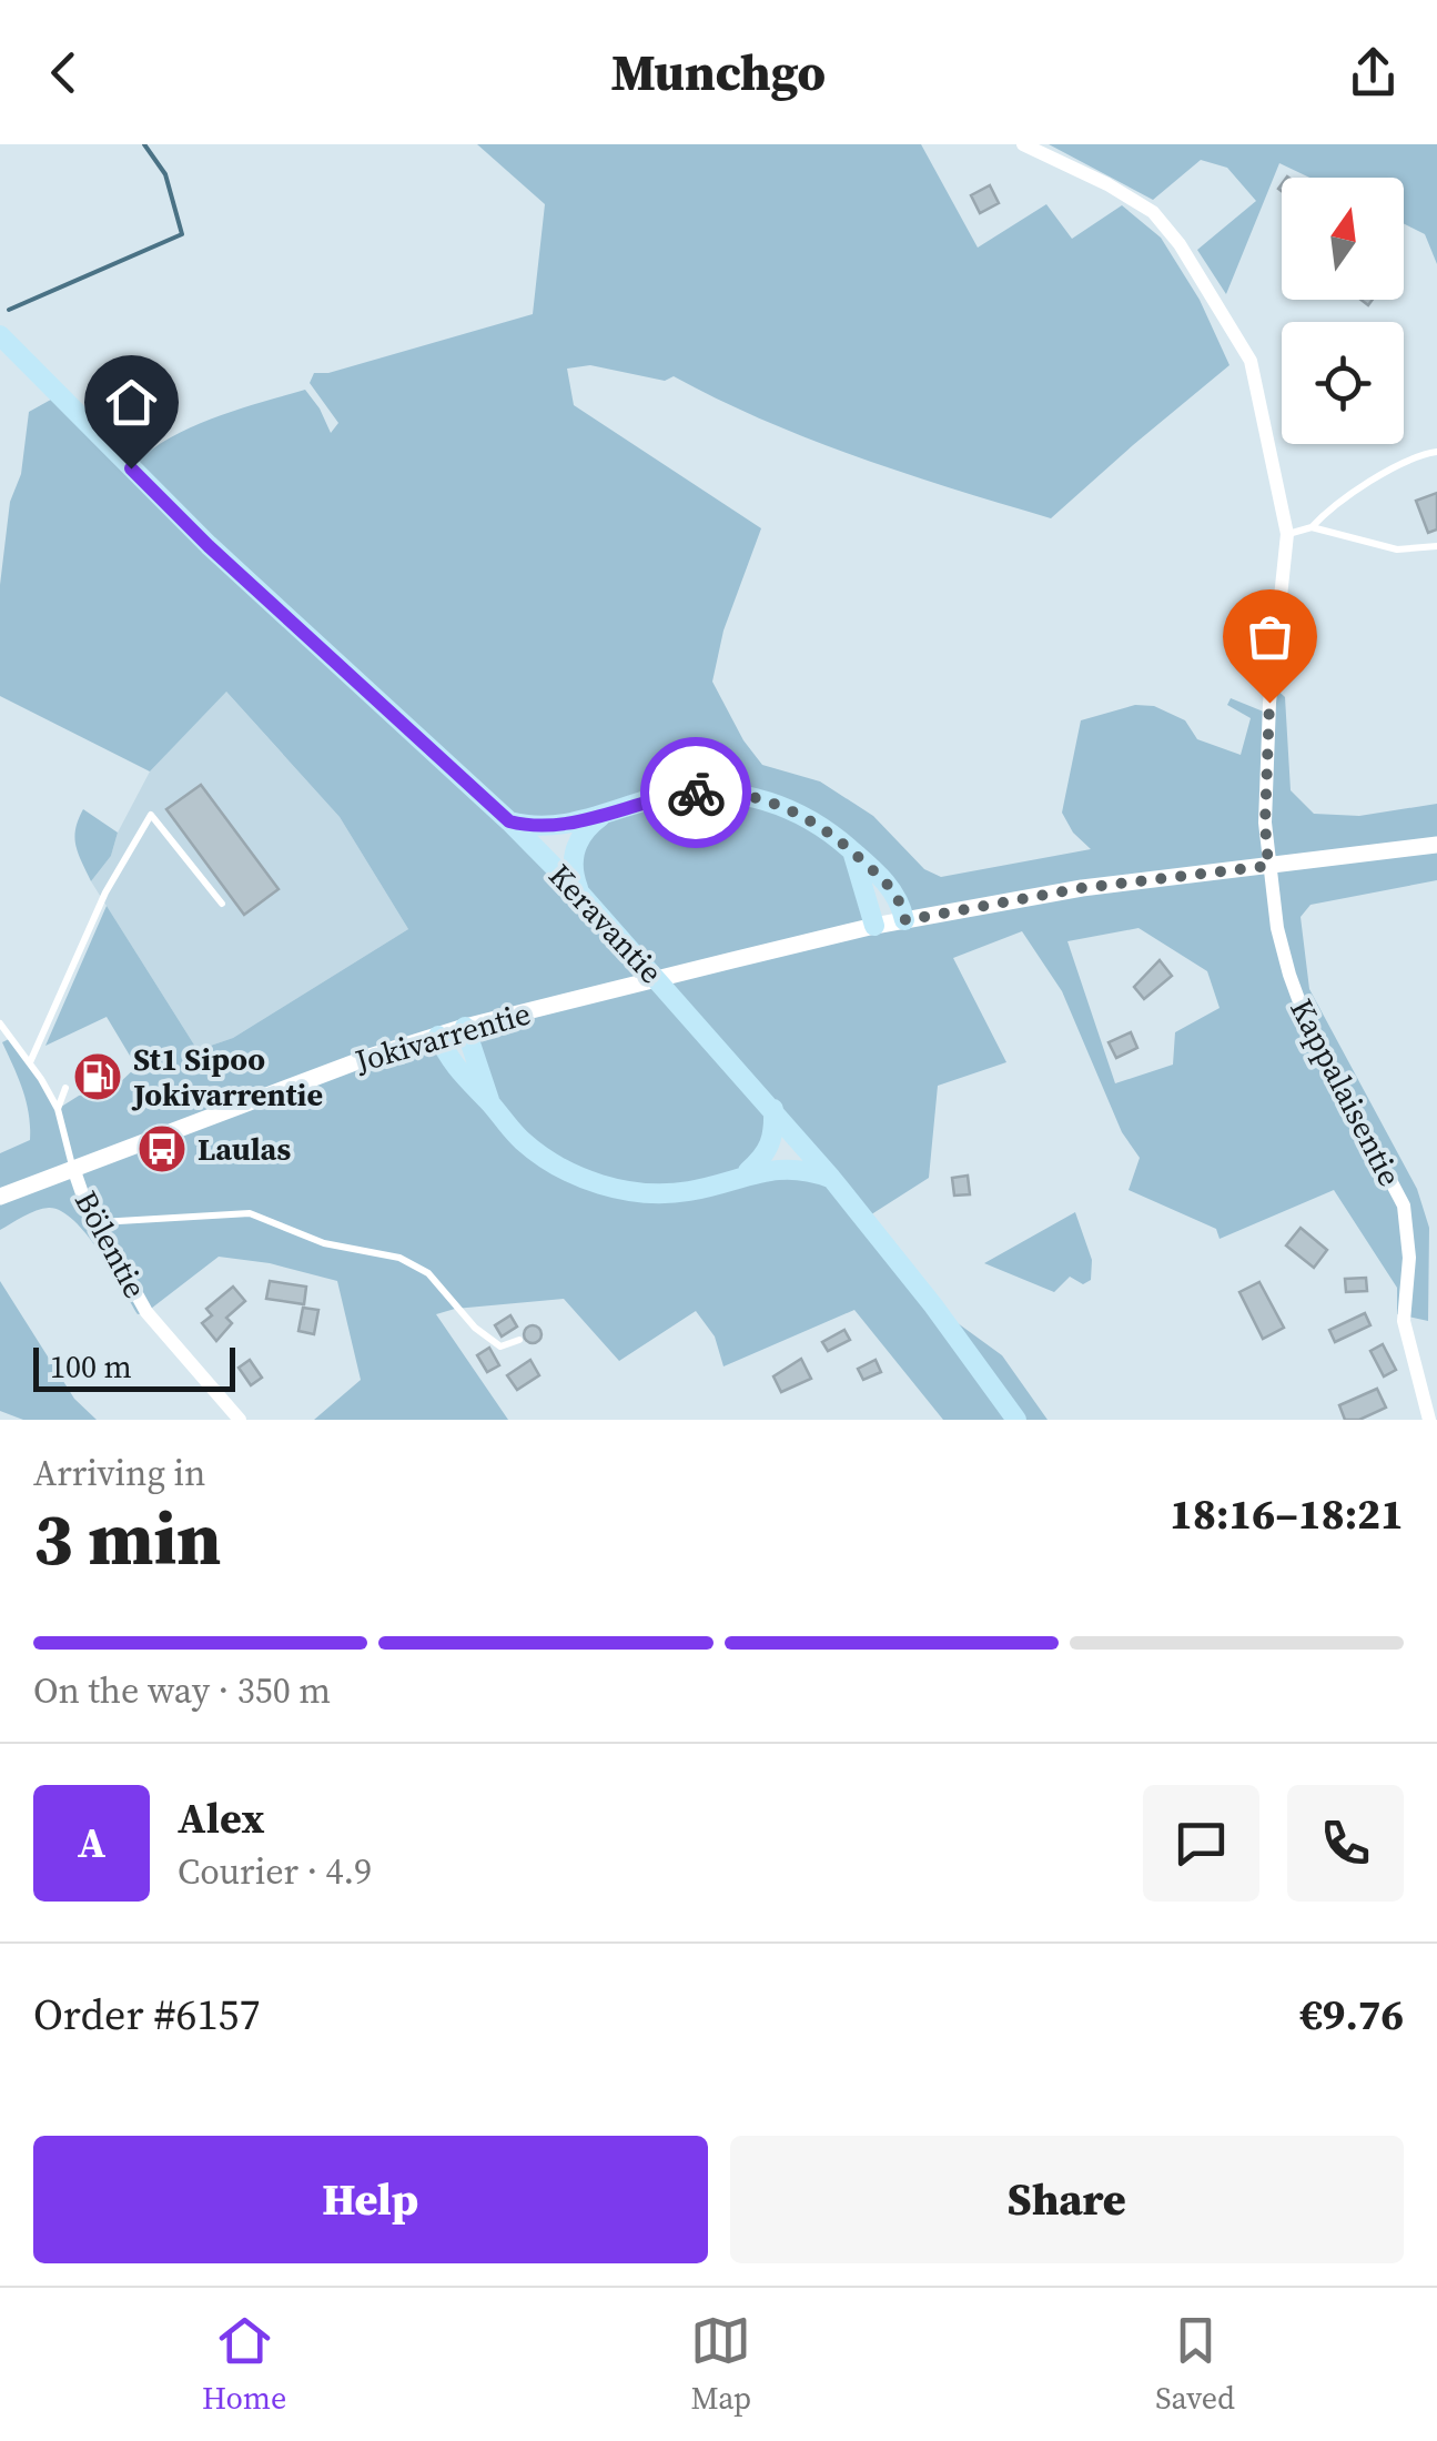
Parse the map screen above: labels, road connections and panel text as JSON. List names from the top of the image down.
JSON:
{
  "streets": {
    "main road": ["Keravantie"],
    "street": ["Jokivarrentie", "Kappalaisentie", "Bölentie"]
  },
  "crossings": [
    ["Jokivarrentie", "Kappalaisentie"],
    ["Jokivarrentie", "Bölentie"]
  ],
  "places": {
    "fuel station": ["St1 Sipoo Jokivarrentie"],
    "bus stop": ["Laulas"]
  },
  "scale_bar": "100 m",
  "north": "top",
  "page": {
    "header": "Munchgo",
    "scale": "100 m",
    "heading": ["3 min", "Arriving in", "18:16–18:21"],
    "panel": [
      "Alex",
      "Courier · 4.9",
      "Order #6157",
      "€9.76"
    ],
    "bar": "On the way · 350 m",
    "round": "A",
    "buttons": ["Help", "Share"],
    "tabs": ["Home", "Map", "Saved"]
  }
}
